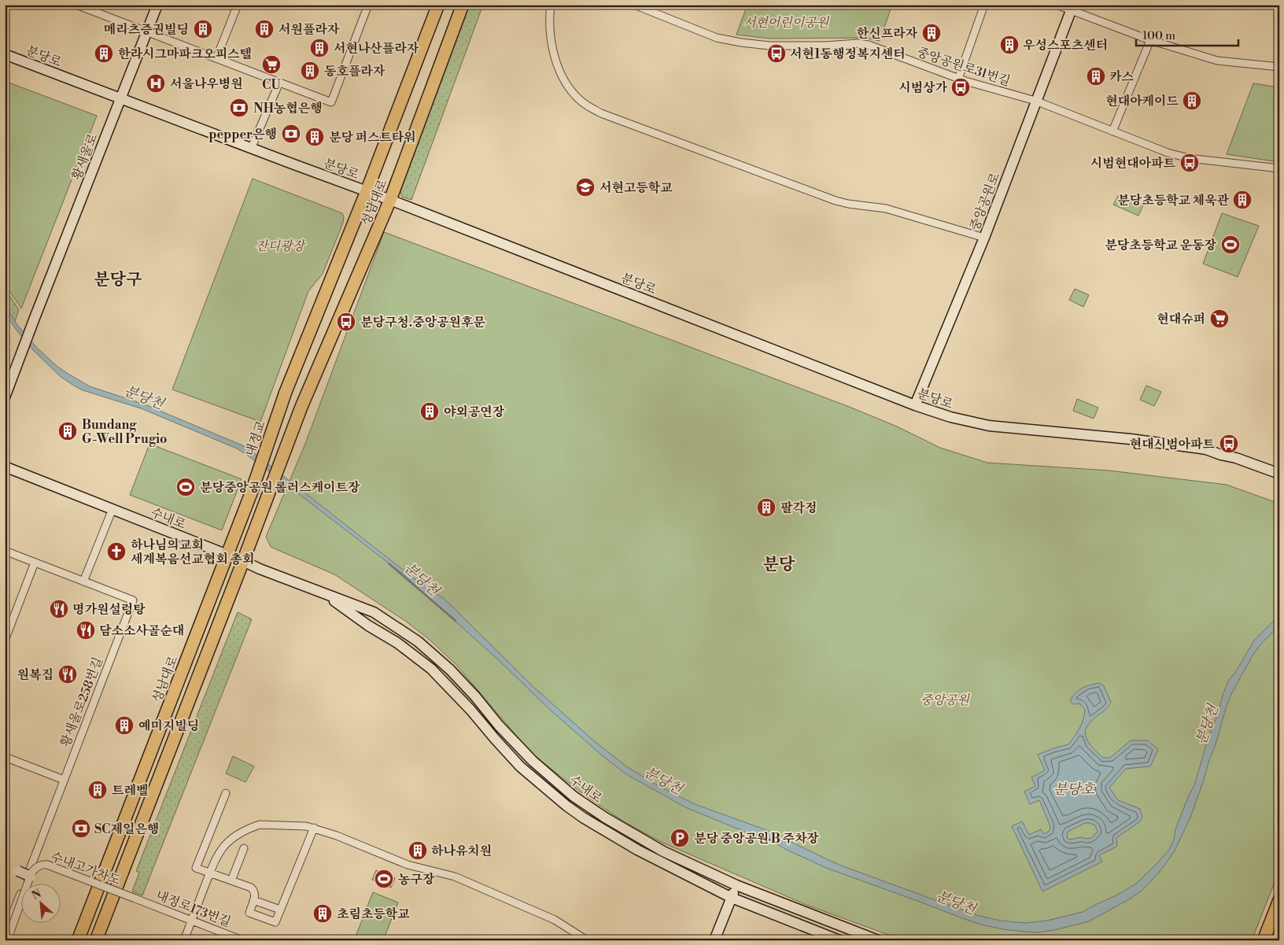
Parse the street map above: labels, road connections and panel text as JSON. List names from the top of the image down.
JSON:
{
  "streets": {
    "main road": [
      "분당로",
      "황새울로",
      "중앙공원로",
      "성남대로",
      "내정교",
      "수내로"
    ],
    "street": [
      "중앙공원로31번길",
      "황새울로258번길",
      "수내고가차도",
      "내정로173번길"
    ]
  },
  "crossings": [
    ["분당로", "황새울로"],
    ["분당로", "중앙공원로"],
    ["분당로", "성남대로"],
    ["중앙공원로31번길", "중앙공원로"],
    ["성남대로", "내정교"],
    ["성남대로", "수내로"],
    ["수내고가차도", "내정로173번길"]
  ],
  "districts": ["분당구", "분당"],
  "water": ["분당천", "분당호"],
  "parks": ["서현어린이공원", "잔디광장", "중앙공원"],
  "places": {
    "building": [
      "메리츠증권빌딩",
      "서원플라자",
      "한신프라자",
      "우성스포츠센터",
      "서현나산플라자",
      "한라시그마파크오피스텔",
      "동호플라자",
      "카스",
      "현대아케이드",
      "분당 퍼스트타워",
      "분당초등학교 체욱관",
      "야외공연장",
      "Bundang G-Well Prugio",
      "팔각정",
      "예미지빌딩",
      "트레벨",
      "하나유치원",
      "초림초등학교"
    ],
    "bus stop": [
      "서현1동행정복지센터",
      "시범상가",
      "시범현대아파트",
      "분당구청.중앙공원후문",
      "현대시범아파트"
    ],
    "supermarket": ["CU", "현대슈퍼"],
    "hospital": ["서울나우병원"],
    "bank": ["NH농협은행", "pepper은행", "SC제일은행"],
    "school or university": ["서현고등학교"],
    "sports": ["분당초등학교 운동장", "분당중앙공원 롤러스케이트장", "농구장"],
    "church": ["하나님의교회 세계복음선교협회 총회"],
    "restaurant": ["명가원설렁탕", "담소소사골순대", "원복집"],
    "parking": ["분당 중앙공원 B 주차장"]
  },
  "scale_bar": "100 m",
  "north": "top left"
}
